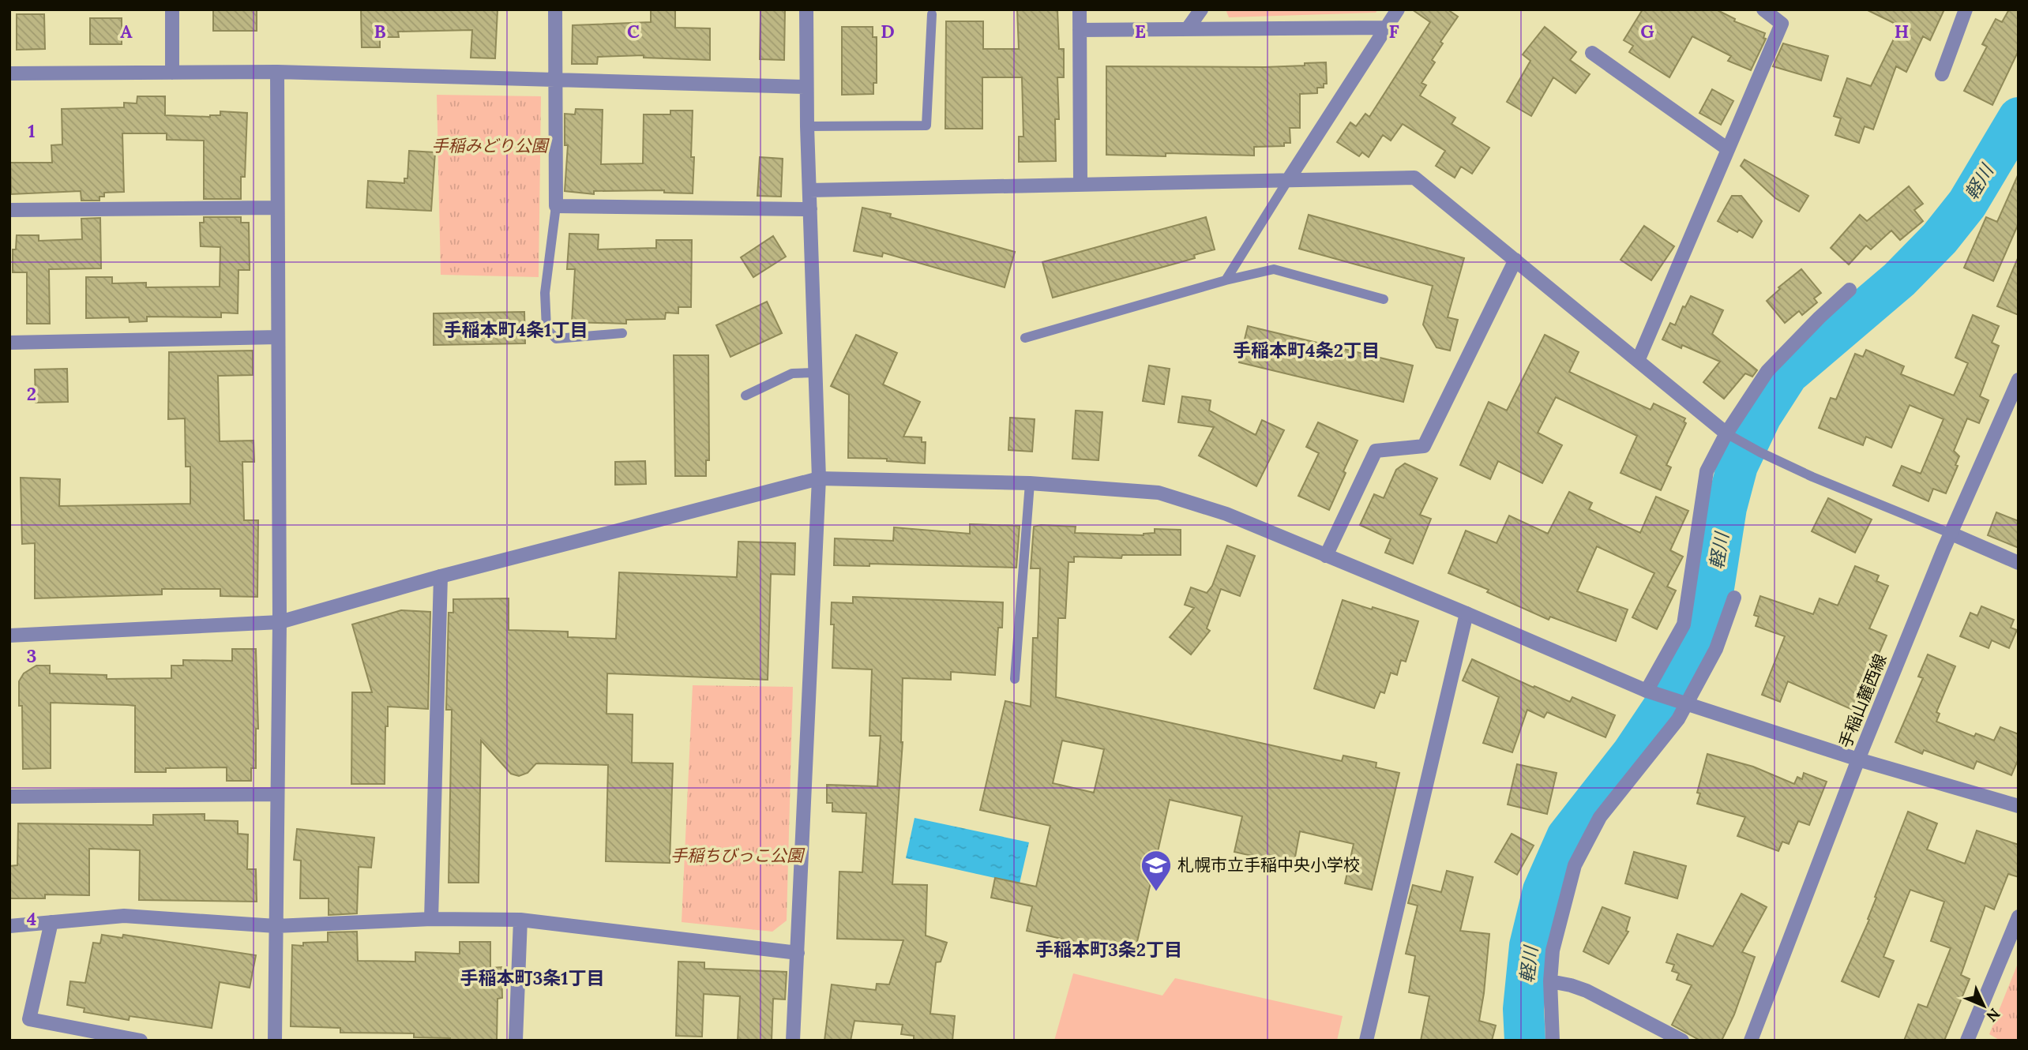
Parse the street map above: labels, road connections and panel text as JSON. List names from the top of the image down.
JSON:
{
  "streets": {
    "street": ["手稲山麓西線"]
  },
  "districts": [
    "手稲本町4条1丁目",
    "手稲本町4条2丁目",
    "手稲本町3条2丁目",
    "手稲本町3条1丁目"
  ],
  "water": ["軽川"],
  "parks": ["手稲みどり公園", "手稲ちびっこ公園"],
  "places": {
    "school or university": ["札幌市立手稲中央小学校"]
  },
  "north": "bottom right",
  "grid": {
    "columns": [
      "A",
      "B",
      "C",
      "D",
      "E",
      "F",
      "G",
      "H"
    ],
    "rows": [
      "1",
      "2",
      "3",
      "4"
    ]
  }
}
